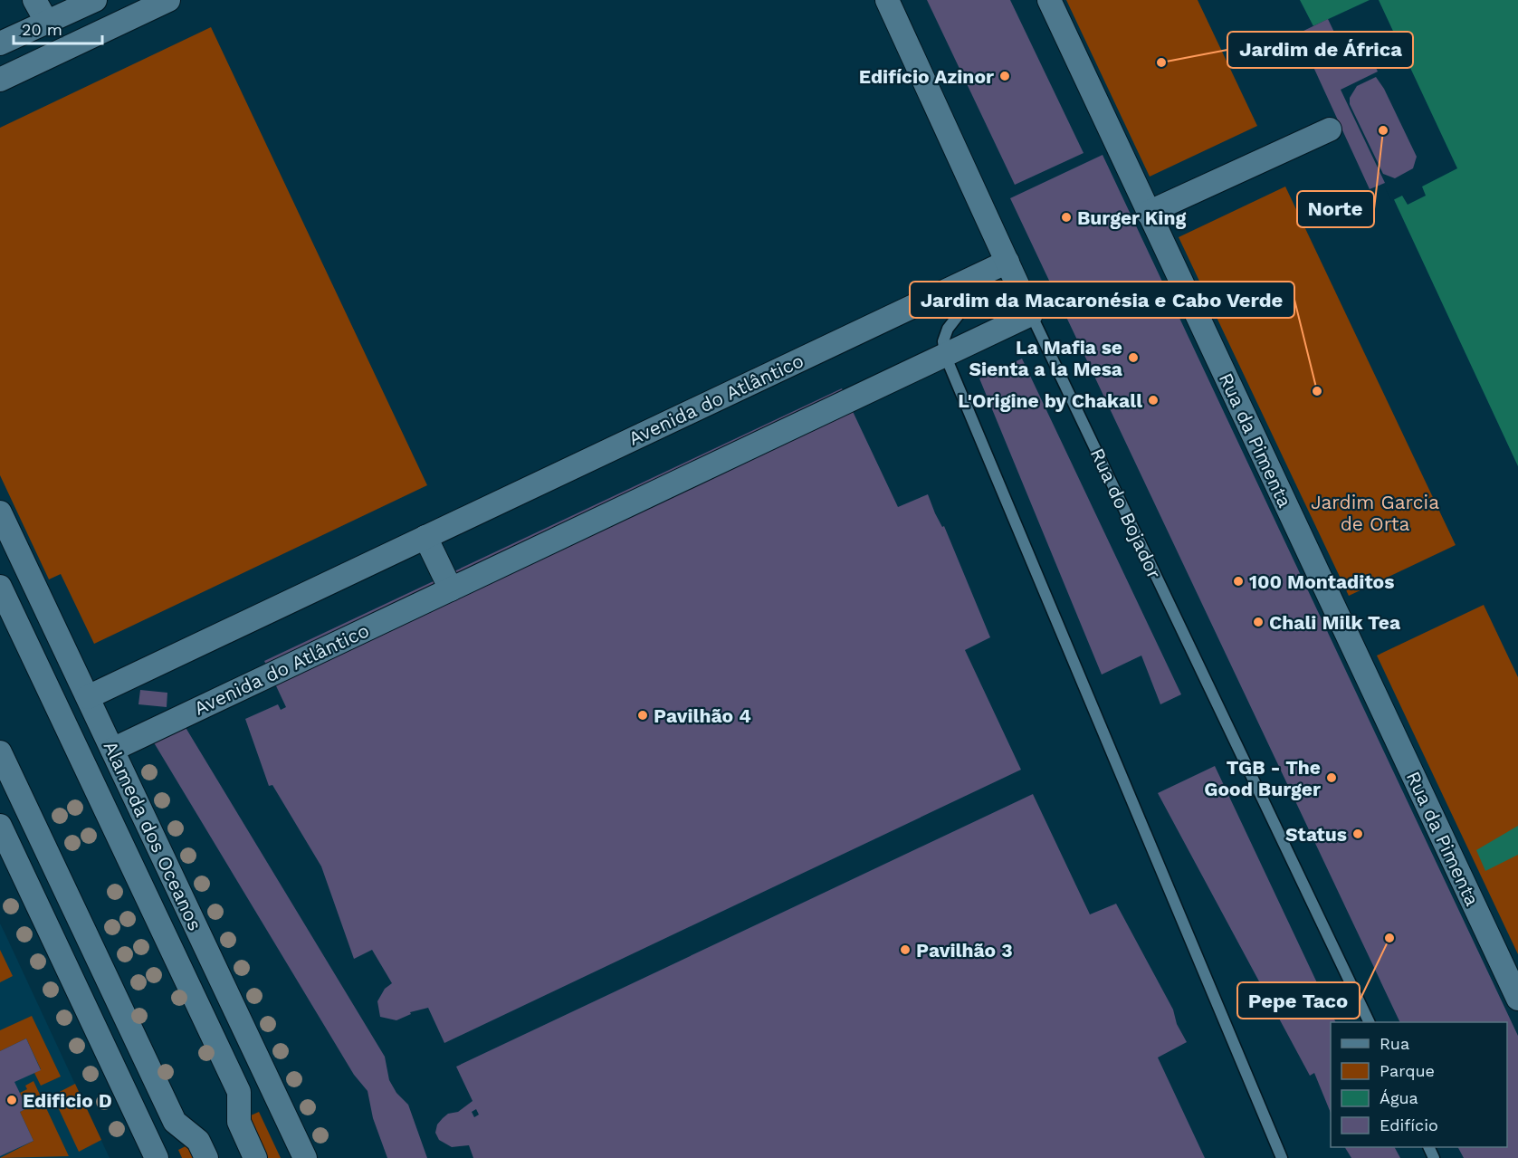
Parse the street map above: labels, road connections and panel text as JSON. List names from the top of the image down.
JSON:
{
  "streets": {
    "street": [
      "Avenida do Atlântico",
      "Rua da Pimenta",
      "Rua do Bojador",
      "Alameda dos Oceanos"
    ]
  },
  "crossings": [
    ["Avenida do Atlântico", "Rua do Bojador"],
    ["Avenida do Atlântico", "Alameda dos Oceanos"]
  ],
  "parks": ["Jardim Garcia de Orta"],
  "places": [
    "Jardim de África",
    "Edifício Azinor",
    "Norte",
    "Burger King",
    "La Mafia se Sienta a la Mesa",
    "Jardim da Macaronésia e Cabo Verde",
    "L'Origine by Chakall",
    "100 Montaditos",
    "Chali Milk Tea",
    "Pavilhão 4",
    "TGB - The Good Burger",
    "Status",
    "Pepe Taco",
    "Pavilhão 3",
    "Edificio D"
  ],
  "legend": [
    "Rua",
    "Parque",
    "Água",
    "Edifício"
  ],
  "scale_bar": "20 m"
}
